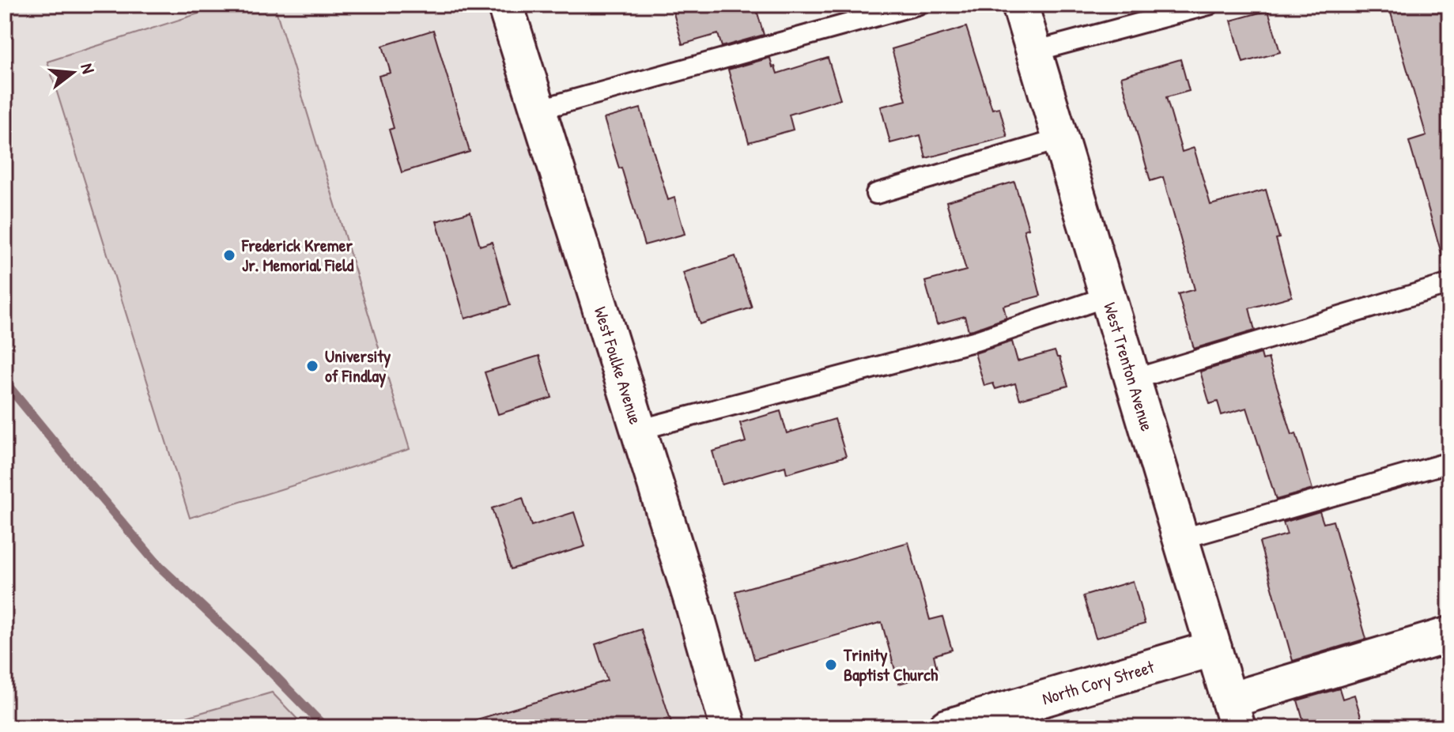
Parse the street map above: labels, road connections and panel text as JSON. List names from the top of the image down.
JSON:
{
  "streets": {
    "street": ["West Foulke Avenue", "West Trenton Avenue", "North Cory Street"]
  },
  "crossings": [
    ["West Trenton Avenue", "North Cory Street"]
  ],
  "places": ["Frederick Kremer Jr. Memorial Field", "University of Findlay", "Trinity Baptist Church"],
  "north": "right"
}
